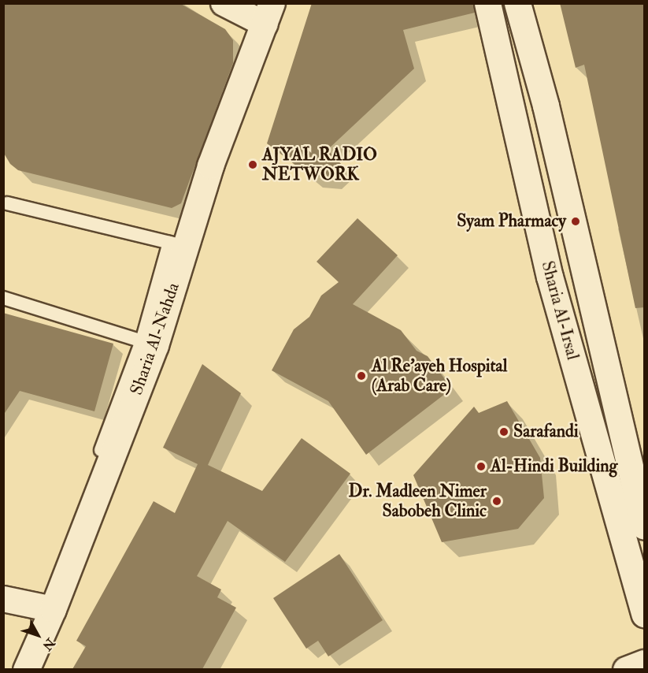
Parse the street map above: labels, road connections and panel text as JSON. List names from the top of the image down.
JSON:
{
  "streets": {
    "main road": ["Sharia Al-Irsal", "Sharia Al-Nahda"]
  },
  "places": [
    "AJYAL RADIO NETWORK",
    "Syam Pharmacy",
    "Al Re'ayeh Hospital (Arab Care)",
    "Sarafandi",
    "Al-Hindi Building",
    "Dr. Madleen Nimer Sabobeh Clinic"
  ],
  "north": "bottom right"
}
